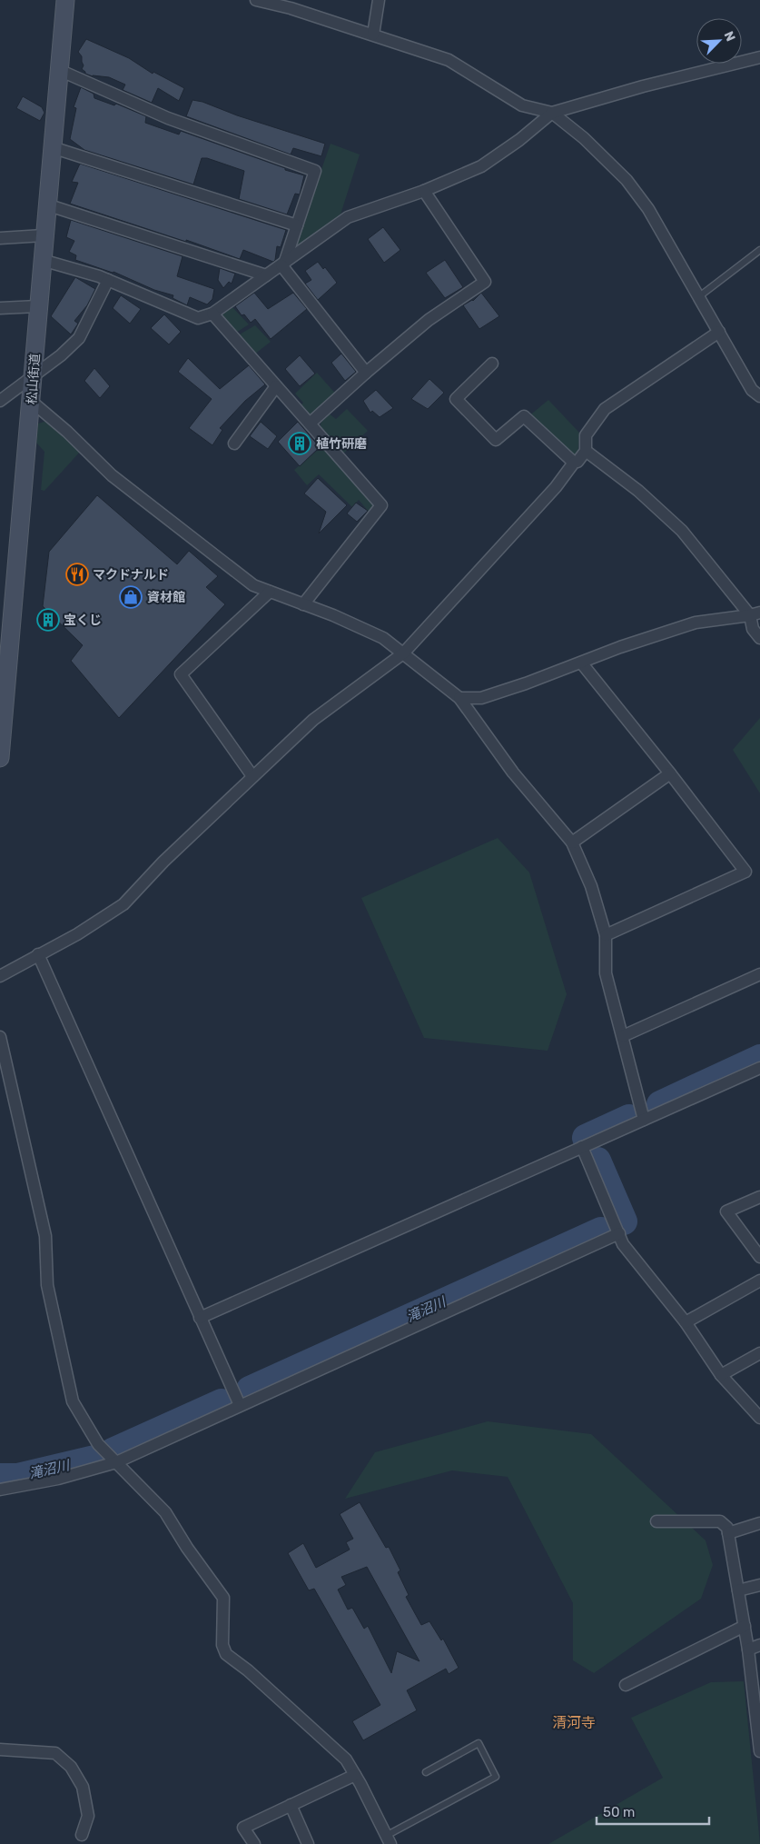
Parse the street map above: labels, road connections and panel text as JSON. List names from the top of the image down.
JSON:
{
  "streets": {
    "main road": ["松山街道"]
  },
  "districts": ["清河寺"],
  "water": ["滝沼川"],
  "places": {
    "building": ["植竹研磨", "宝くじ"],
    "restaurant": ["マクドナルド"],
    "shop": ["資材館"]
  },
  "scale_bar": "50 m",
  "north": "top right"
}
